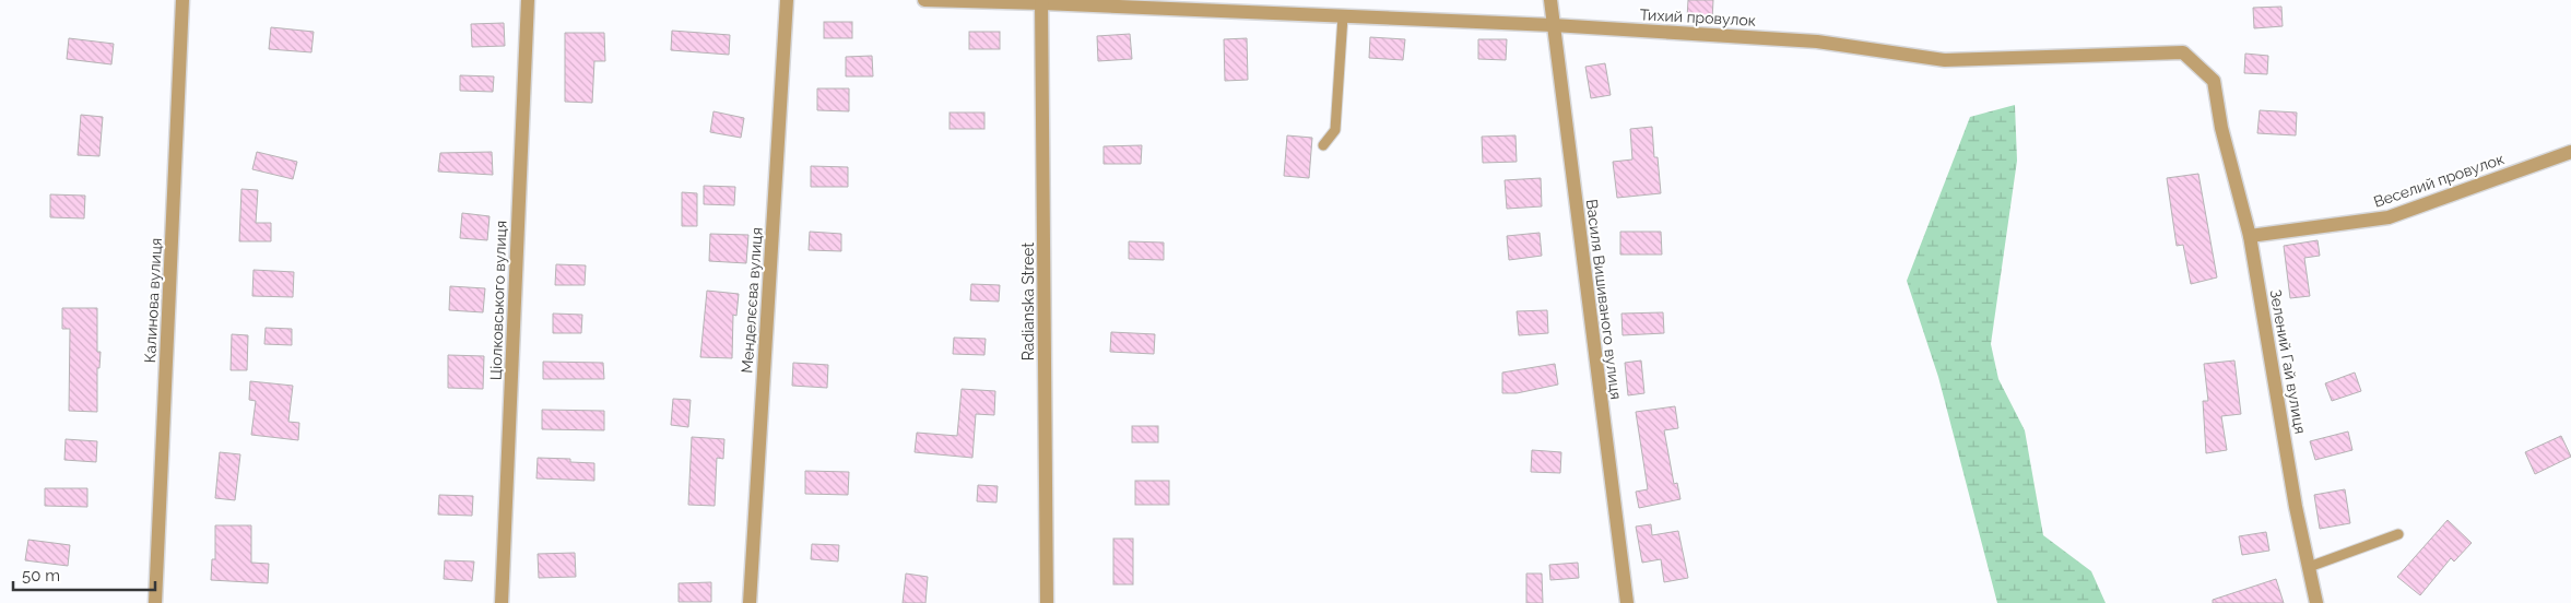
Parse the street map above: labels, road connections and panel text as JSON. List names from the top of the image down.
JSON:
{
  "streets": {
    "street": [
      "Тихий провулок",
      "Веселий провулок",
      "Василя Вишиваного вулиця",
      "Калинова вулиця",
      "Ціолковського вулиця",
      "Менделєєва вулиця",
      "Radianska Street",
      "Зелений Гай вулиця"
    ]
  },
  "crossings": [
    ["Тихий провулок", "Василя Вишиваного вулиця"],
    ["Тихий провулок", "Radianska Street"],
    ["Тихий провулок", "Зелений Гай вулиця"],
    ["Веселий провулок", "Зелений Гай вулиця"]
  ],
  "scale_bar": "50 m"
}
